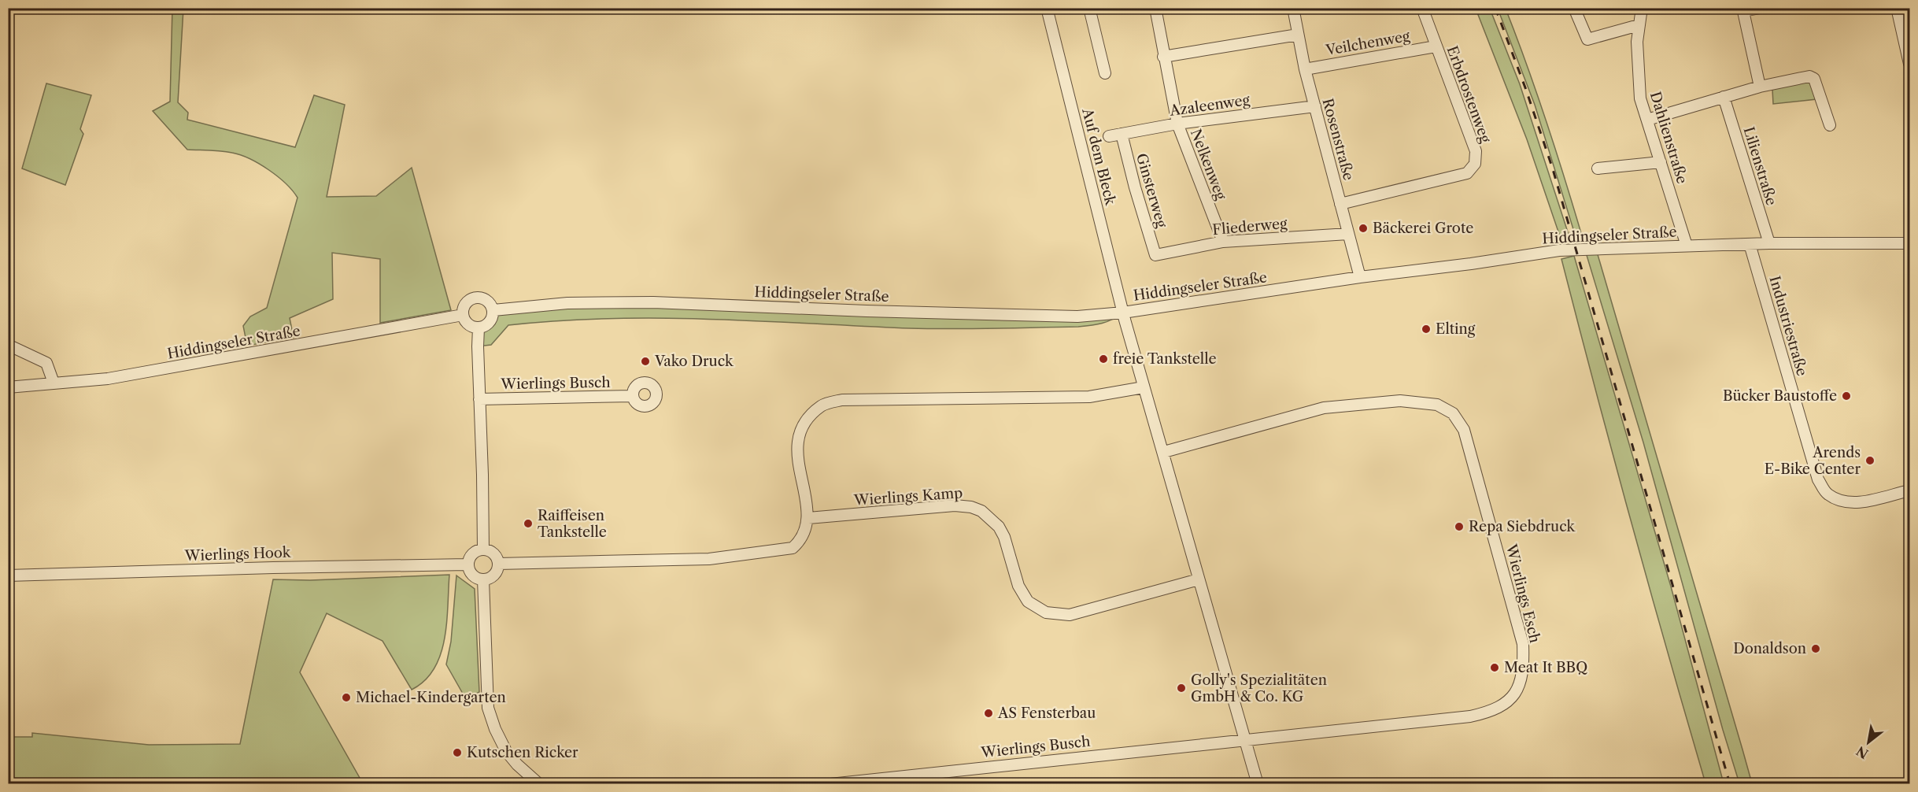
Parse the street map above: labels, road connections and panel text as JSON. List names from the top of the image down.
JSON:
{
  "streets": {
    "street": [
      "Veilchenweg",
      "Erbdrostenweg",
      "Azaleenweg",
      "Dahlienstraße",
      "Rosenstraße",
      "Auf dem Bleck",
      "Nelkenweg",
      "Lilienstraße",
      "Ginsterweg",
      "Fliederweg",
      "Hiddingseler Straße",
      "Industriestraße",
      "Wierlings Busch",
      "Wierlings Kamp",
      "Wierlings Hook",
      "Wierlings Esch"
    ]
  },
  "crossings": [
    ["Veilchenweg", "Erbdrostenweg"],
    ["Veilchenweg", "Rosenstraße"],
    ["Erbdrostenweg", "Rosenstraße"],
    ["Azaleenweg", "Rosenstraße"],
    ["Azaleenweg", "Nelkenweg"],
    ["Azaleenweg", "Ginsterweg"],
    ["Dahlienstraße", "Hiddingseler Straße"],
    ["Rosenstraße", "Fliederweg"],
    ["Rosenstraße", "Hiddingseler Straße"],
    ["Auf dem Bleck", "Hiddingseler Straße"],
    ["Nelkenweg", "Fliederweg"],
    ["Lilienstraße", "Hiddingseler Straße"],
    ["Ginsterweg", "Fliederweg"],
    ["Hiddingseler Straße", "Industriestraße"],
    ["Wierlings Busch", "Wierlings Esch"]
  ],
  "places": [
    "Bäckerei Grote",
    "Elting",
    "freie Tankstelle",
    "Vako Druck",
    "Bücker Baustoffe",
    "Arends E-Bike Center",
    "Raiffeisen Tankstelle",
    "Repa Siebdruck",
    "Donaldson",
    "Meat It BBQ",
    "Golly's Spezialitäten GmbH & Co. KG",
    "Michael-Kindergarten",
    "AS Fensterbau",
    "Kutschen Ricker"
  ],
  "north": "bottom left"
}
